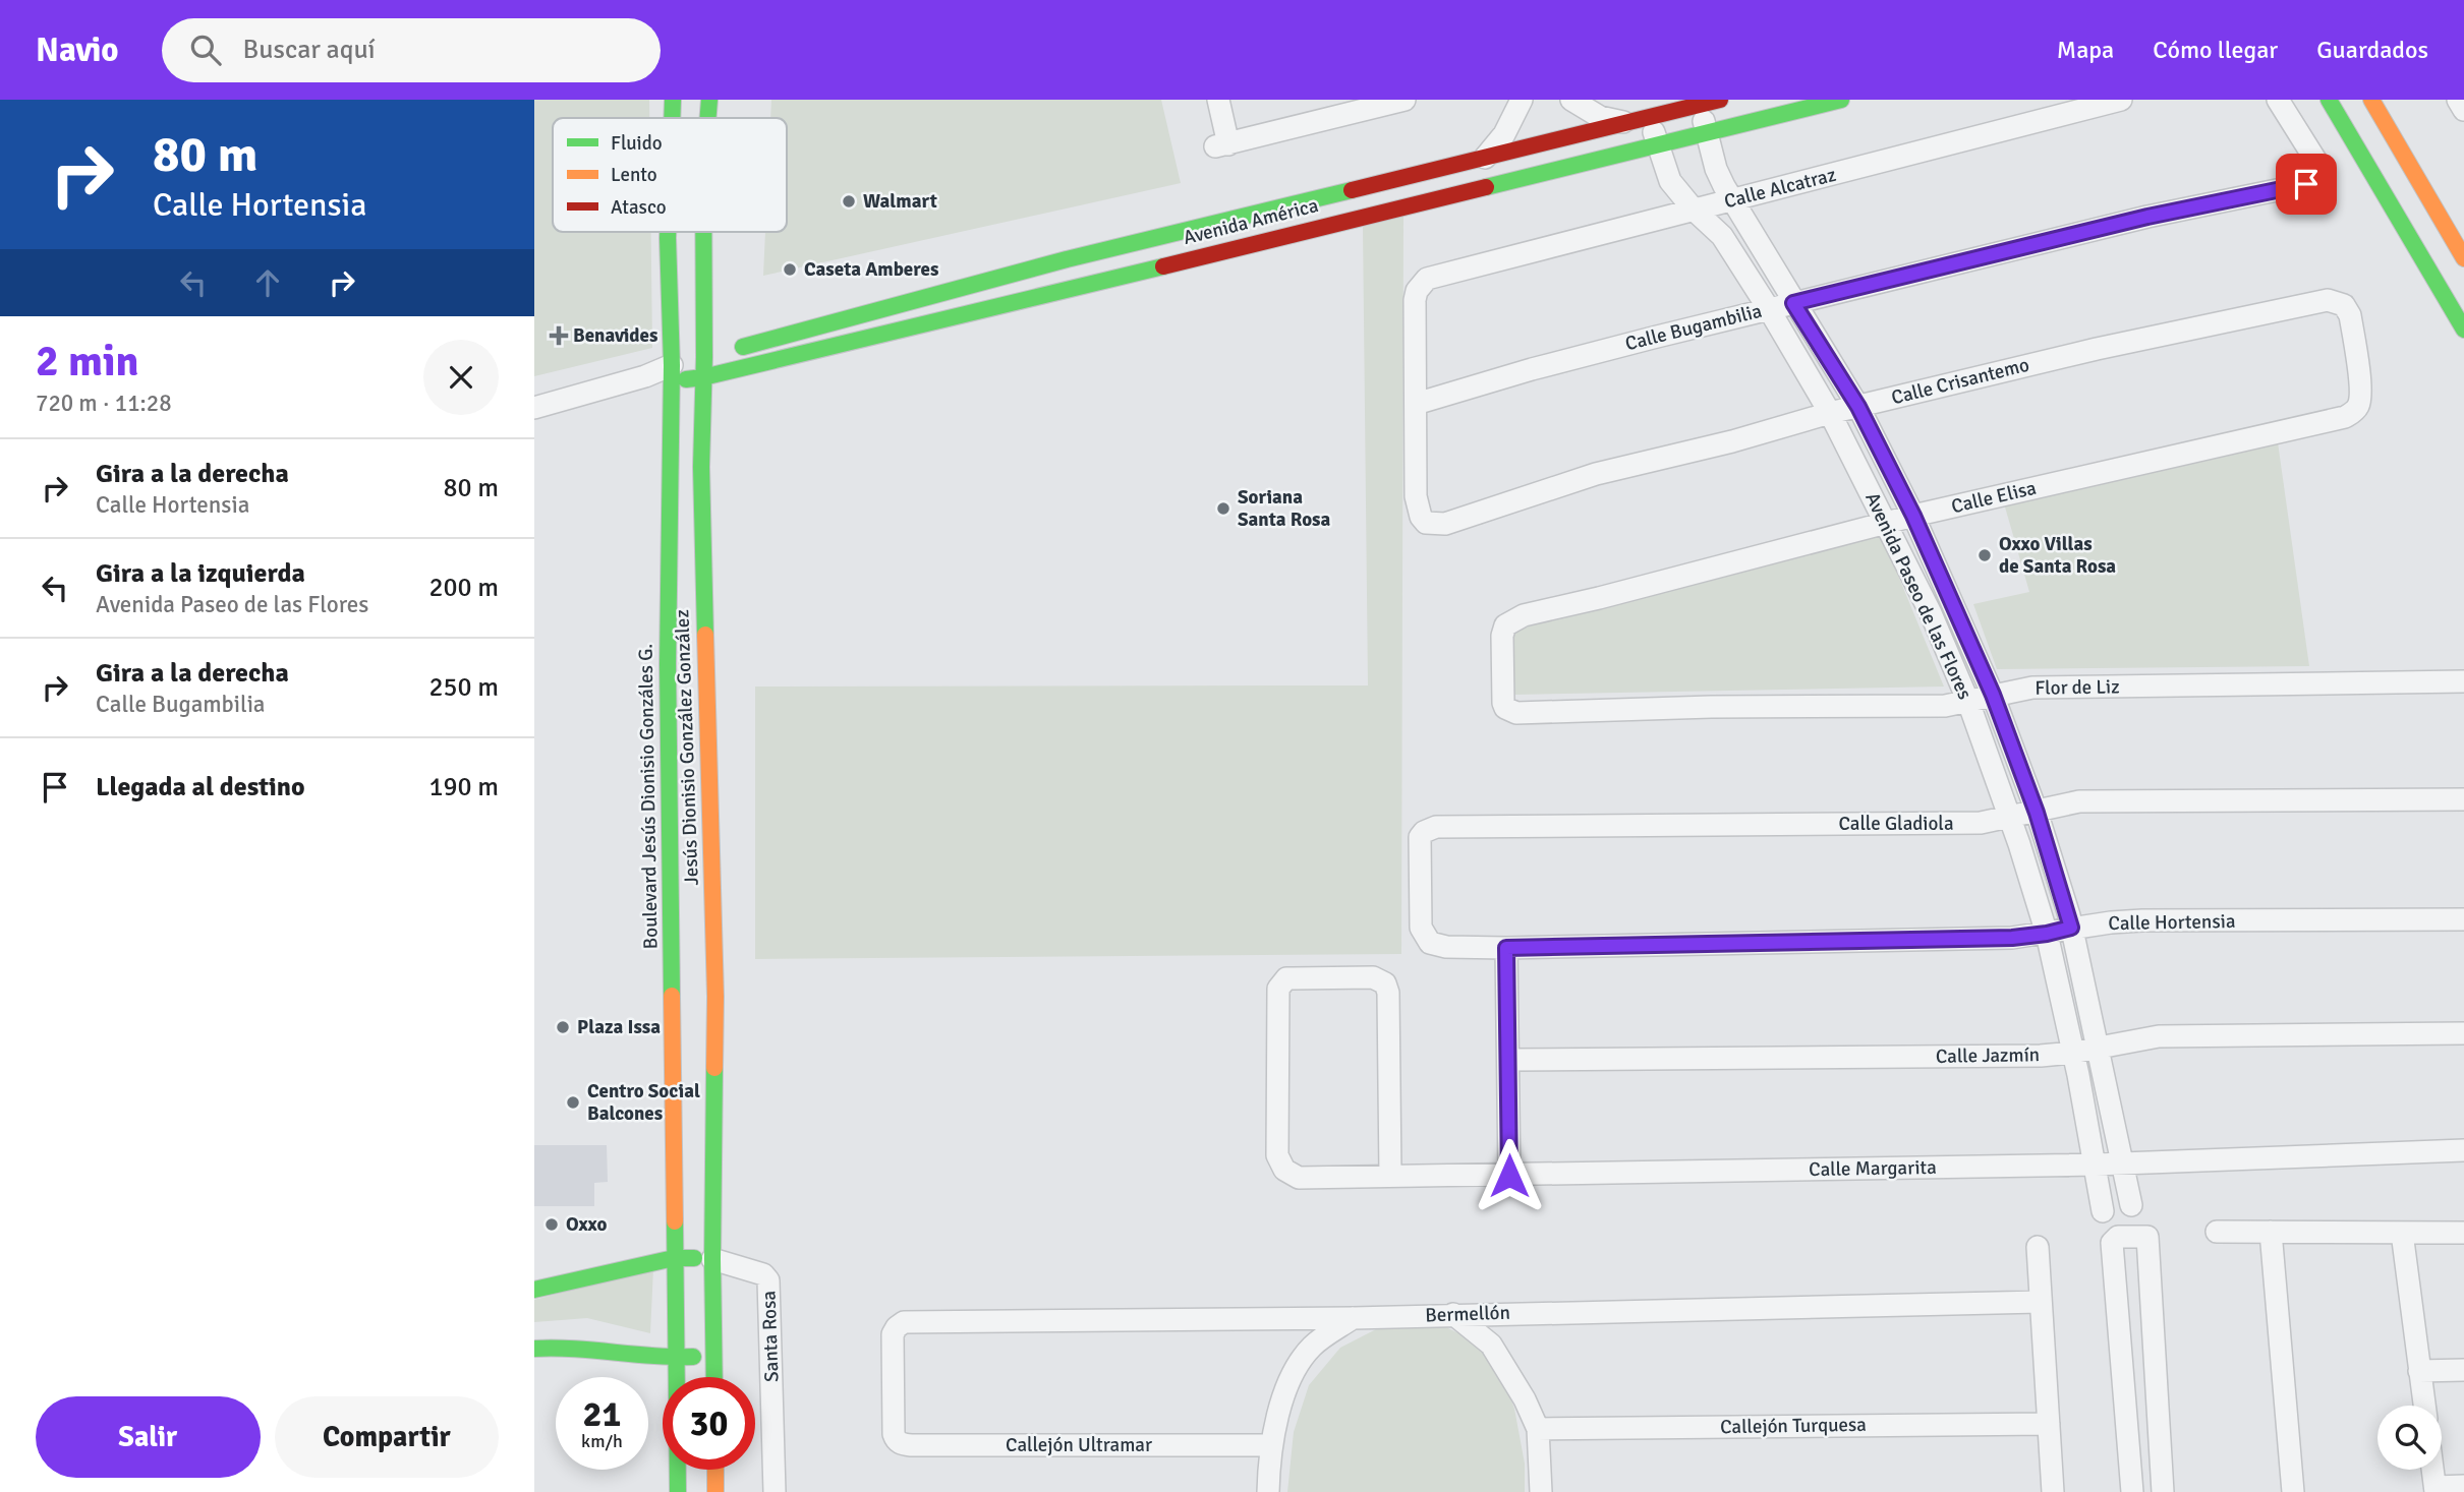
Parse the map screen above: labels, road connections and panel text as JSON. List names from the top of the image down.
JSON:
{
  "streets": {
    "main road": [
      "Avenida América",
      "Jesús Dionisio González González",
      "Boulevard Jesús Dionisio Gonzáles G.",
      "Santa Rosa"
    ],
    "street": [
      "Calle Alcatraz",
      "Calle Bugambilia",
      "Calle Crisantemo",
      "Calle Elisa",
      "Avenida Paseo de las Flores",
      "Flor de Liz",
      "Calle Gladiola",
      "Calle Hortensia",
      "Calle Jazmín",
      "Calle Margarita",
      "Bermellón",
      "Callejón Turquesa",
      "Callejón Ultramar"
    ]
  },
  "crossings": [
    ["Calle Alcatraz", "Calle Bugambilia"],
    ["Calle Alcatraz", "Calle Crisantemo"],
    ["Calle Alcatraz", "Avenida Paseo de las Flores"],
    ["Avenida América", "Avenida Paseo de las Flores"],
    ["Avenida América", "Jesús Dionisio González González"],
    ["Avenida América", "Boulevard Jesús Dionisio Gonzáles G."],
    ["Calle Bugambilia", "Calle Crisantemo"],
    ["Calle Bugambilia", "Avenida Paseo de las Flores"],
    ["Calle Crisantemo", "Calle Elisa"],
    ["Calle Crisantemo", "Avenida Paseo de las Flores"],
    ["Calle Elisa", "Avenida Paseo de las Flores"],
    ["Calle Elisa", "Flor de Liz"],
    ["Avenida Paseo de las Flores", "Flor de Liz"],
    ["Avenida Paseo de las Flores", "Calle Gladiola"],
    ["Avenida Paseo de las Flores", "Calle Hortensia"],
    ["Avenida Paseo de las Flores", "Calle Jazmín"],
    ["Avenida Paseo de las Flores", "Calle Margarita"],
    ["Jesús Dionisio González González", "Santa Rosa"],
    ["Boulevard Jesús Dionisio Gonzáles G.", "Santa Rosa"],
    ["Calle Gladiola", "Calle Hortensia"],
    ["Bermellón", "Callejón Ultramar"]
  ],
  "places": {
    "other": [
      "Walmart",
      "Caseta Amberes",
      "Soriana Santa Rosa",
      "Oxxo Villas de Santa Rosa",
      "Plaza Issa",
      "Centro Social Balcones",
      "Oxxo"
    ],
    "health": ["Benavides"]
  },
  "legend": ["Fluido", "Lento", "Atasco"],
  "page": {
    "header": "Navio",
    "search": "Buscar aquí",
    "nav": ["Mapa", "Cómo llegar", "Guardados"],
    "turn": ["80 m", "Calle Hortensia"],
    "heading": ["2 min", "720 m · 11:28"],
    "list": [
      {
        "name": "Gira a la derecha",
        "note": "Calle Hortensia",
        "value": "80 m"
      },
      {
        "name": "Gira a la izquierda",
        "note": "Avenida Paseo de las Flores",
        "value": "200 m"
      },
      {
        "name": "Gira a la derecha",
        "note": "Calle Bugambilia",
        "value": "250 m"
      },
      {
        "name": "Llegada al destino",
        "value": "190 m"
      }
    ],
    "speed": "21 km/h",
    "limit": "30",
    "buttons": ["Salir", "Compartir"]
  }
}
